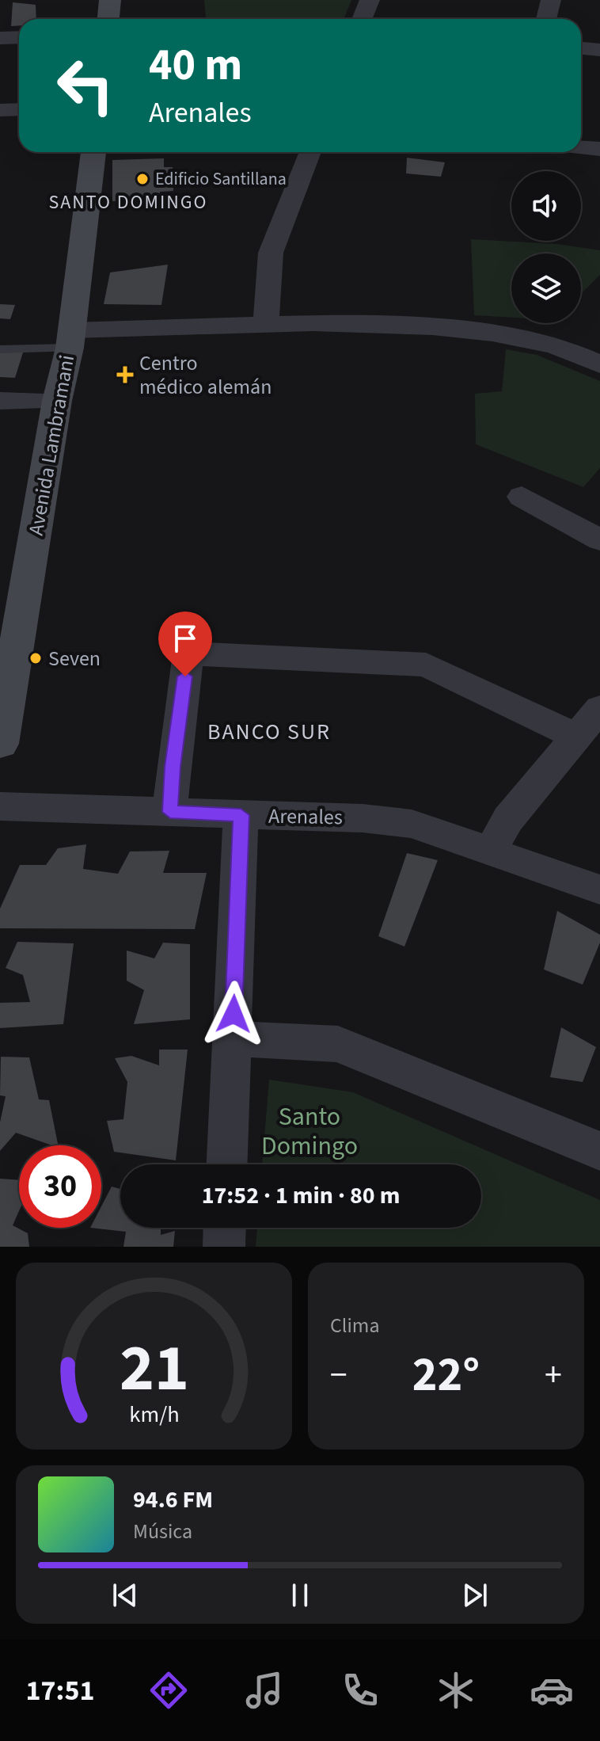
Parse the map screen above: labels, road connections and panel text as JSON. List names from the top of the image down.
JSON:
{
  "streets": {
    "main road": ["Avenida Lambramani"],
    "street": ["Arenales"]
  },
  "districts": ["SANTO DOMINGO", "BANCO SUR"],
  "parks": ["Santo Domingo"],
  "places": {
    "other": ["Edificio Santillana", "Seven"],
    "health": ["Centro médico alemán"]
  },
  "page": {
    "turn": ["40 m", "Arenales"],
    "limit": "30",
    "trip": "17:52 · 1 min · 80 m",
    "tile": "Clima",
    "heat": ["−", "22°", "+"],
    "song": ["94.6 FM", "Música"],
    "tabs": "17:51",
    "gauge": ["21", "km/h"]
  }
}
